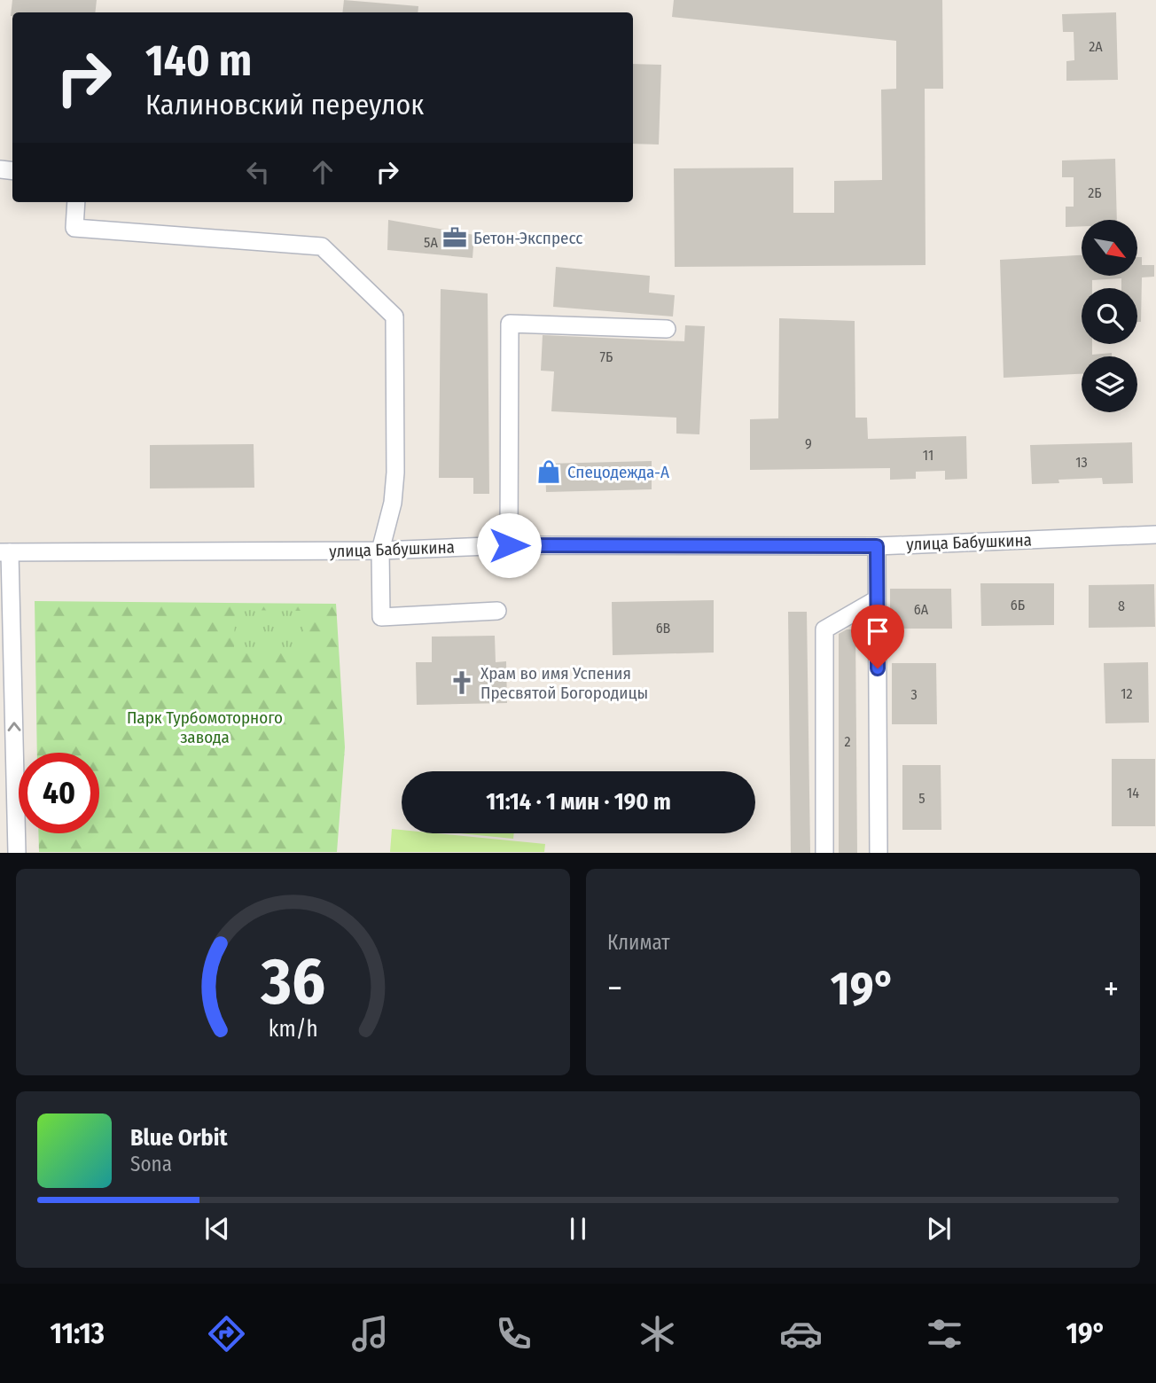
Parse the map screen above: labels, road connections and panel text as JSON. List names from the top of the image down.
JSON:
{
  "streets": {
    "street": ["улица Бабушкина"]
  },
  "parks": ["Парк Турбомоторного завода"],
  "places": {
    "office": ["Бетон-Экспресс"],
    "shop": ["Спецодежда-А"],
    "church": ["Храм во имя Успения Пресвятой Богородицы"]
  },
  "house_numbers": [
    "2А",
    "2Б",
    "5А",
    "7Б",
    "9",
    "11",
    "13",
    "6Б",
    "8",
    "6А",
    "6В",
    "12",
    "3",
    "2",
    "14",
    "5"
  ],
  "north": "bottom right",
  "page": {
    "turn": ["140 m", "Калиновский переулок"],
    "limit": "40",
    "trip": "11:14 · 1 мин · 190 m",
    "tile": "Климат",
    "heat": ["−", "19°", "+"],
    "song": ["Blue Orbit", "Sona"],
    "tabs": ["11:13", "19°"],
    "gauge": ["36", "km/h"]
  }
}
